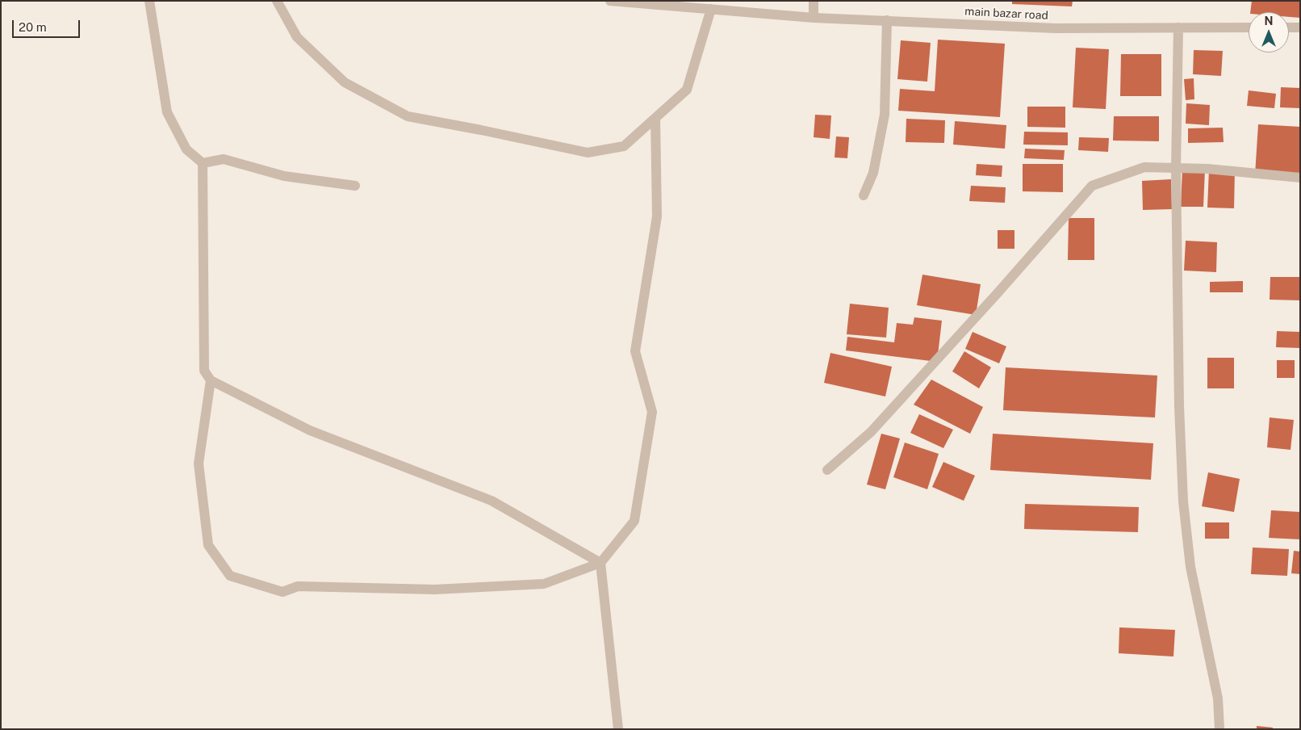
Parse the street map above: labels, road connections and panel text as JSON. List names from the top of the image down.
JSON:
{
  "streets": {
    "street": ["main bazar road"]
  },
  "scale_bar": "20 m",
  "north": "top"
}
